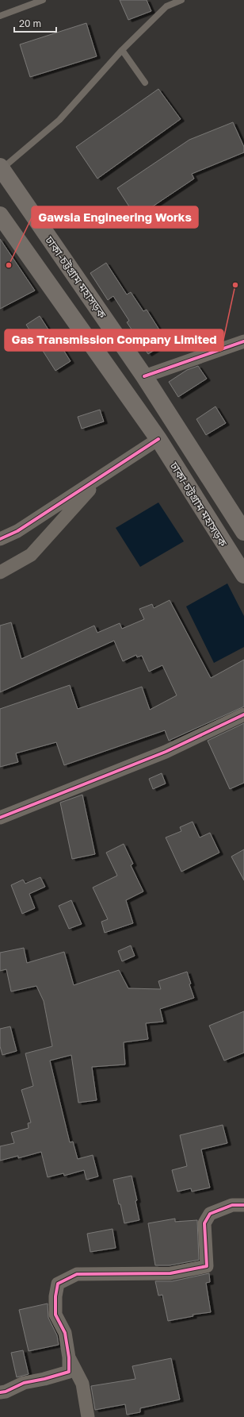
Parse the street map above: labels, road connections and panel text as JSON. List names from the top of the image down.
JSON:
{
  "streets": {
    "highway": ["ঢাকা-চট্টগ্রাম মহাসড়ক"]
  },
  "places": ["Gawsia Engineering Works", "Gas Transmission Company Limited"],
  "scale_bar": "20 m"
}
